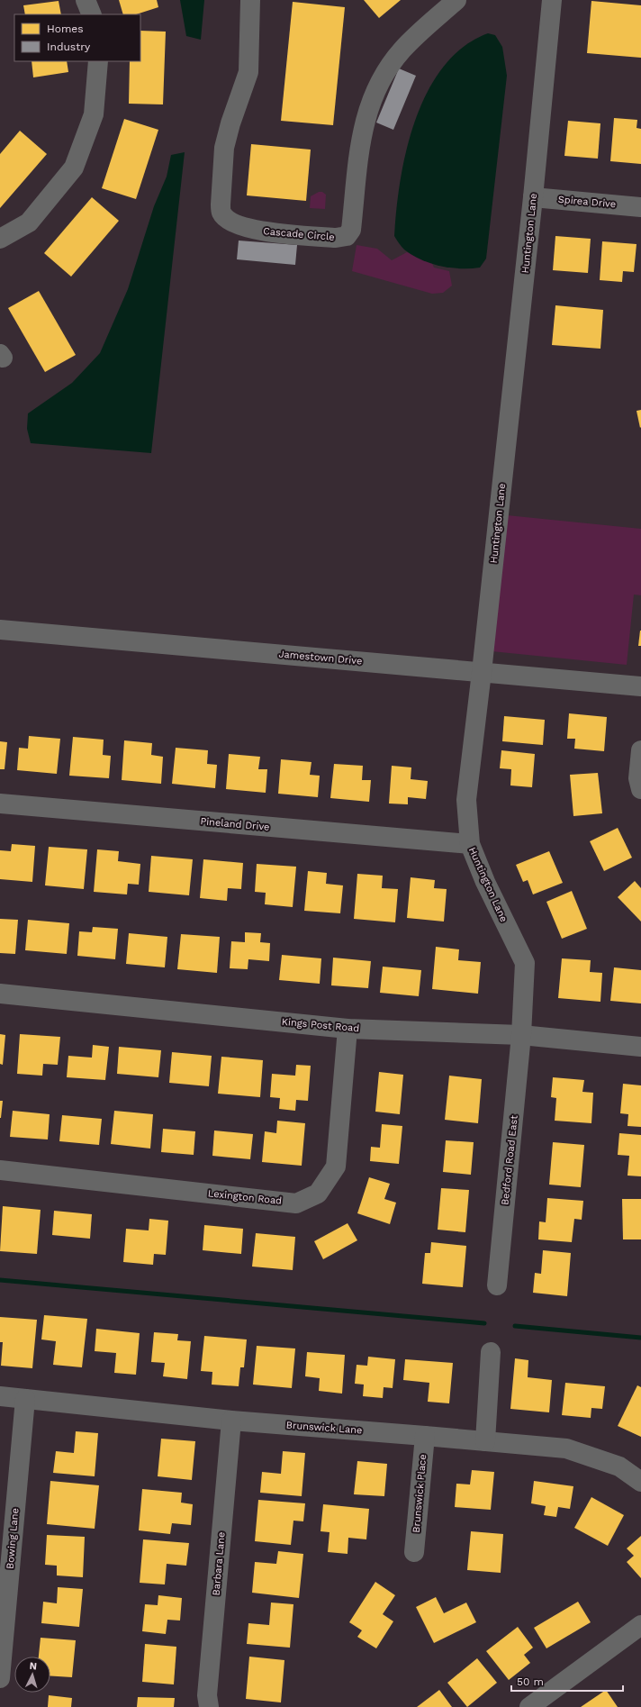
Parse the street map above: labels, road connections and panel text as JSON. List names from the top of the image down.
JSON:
{
  "streets": {
    "street": [
      "Spirea Drive",
      "Huntington Lane",
      "Cascade Circle",
      "Jamestown Drive",
      "Pineland Drive",
      "Kings Post Road",
      "Bedford Road East",
      "Lexington Road",
      "Brunswick Lane",
      "Brunswick Place",
      "Bowing Lane",
      "Barbara Lane"
    ]
  },
  "crossings": [
    ["Spirea Drive", "Huntington Lane"],
    ["Huntington Lane", "Jamestown Drive"],
    ["Huntington Lane", "Pineland Drive"],
    ["Huntington Lane", "Kings Post Road"],
    ["Huntington Lane", "Bedford Road East"],
    ["Kings Post Road", "Bedford Road East"],
    ["Kings Post Road", "Lexington Road"],
    ["Brunswick Lane", "Brunswick Place"],
    ["Brunswick Lane", "Bowing Lane"],
    ["Brunswick Lane", "Barbara Lane"]
  ],
  "legend": ["Homes", "Industry"],
  "scale_bar": "50 m",
  "north": "top"
}
